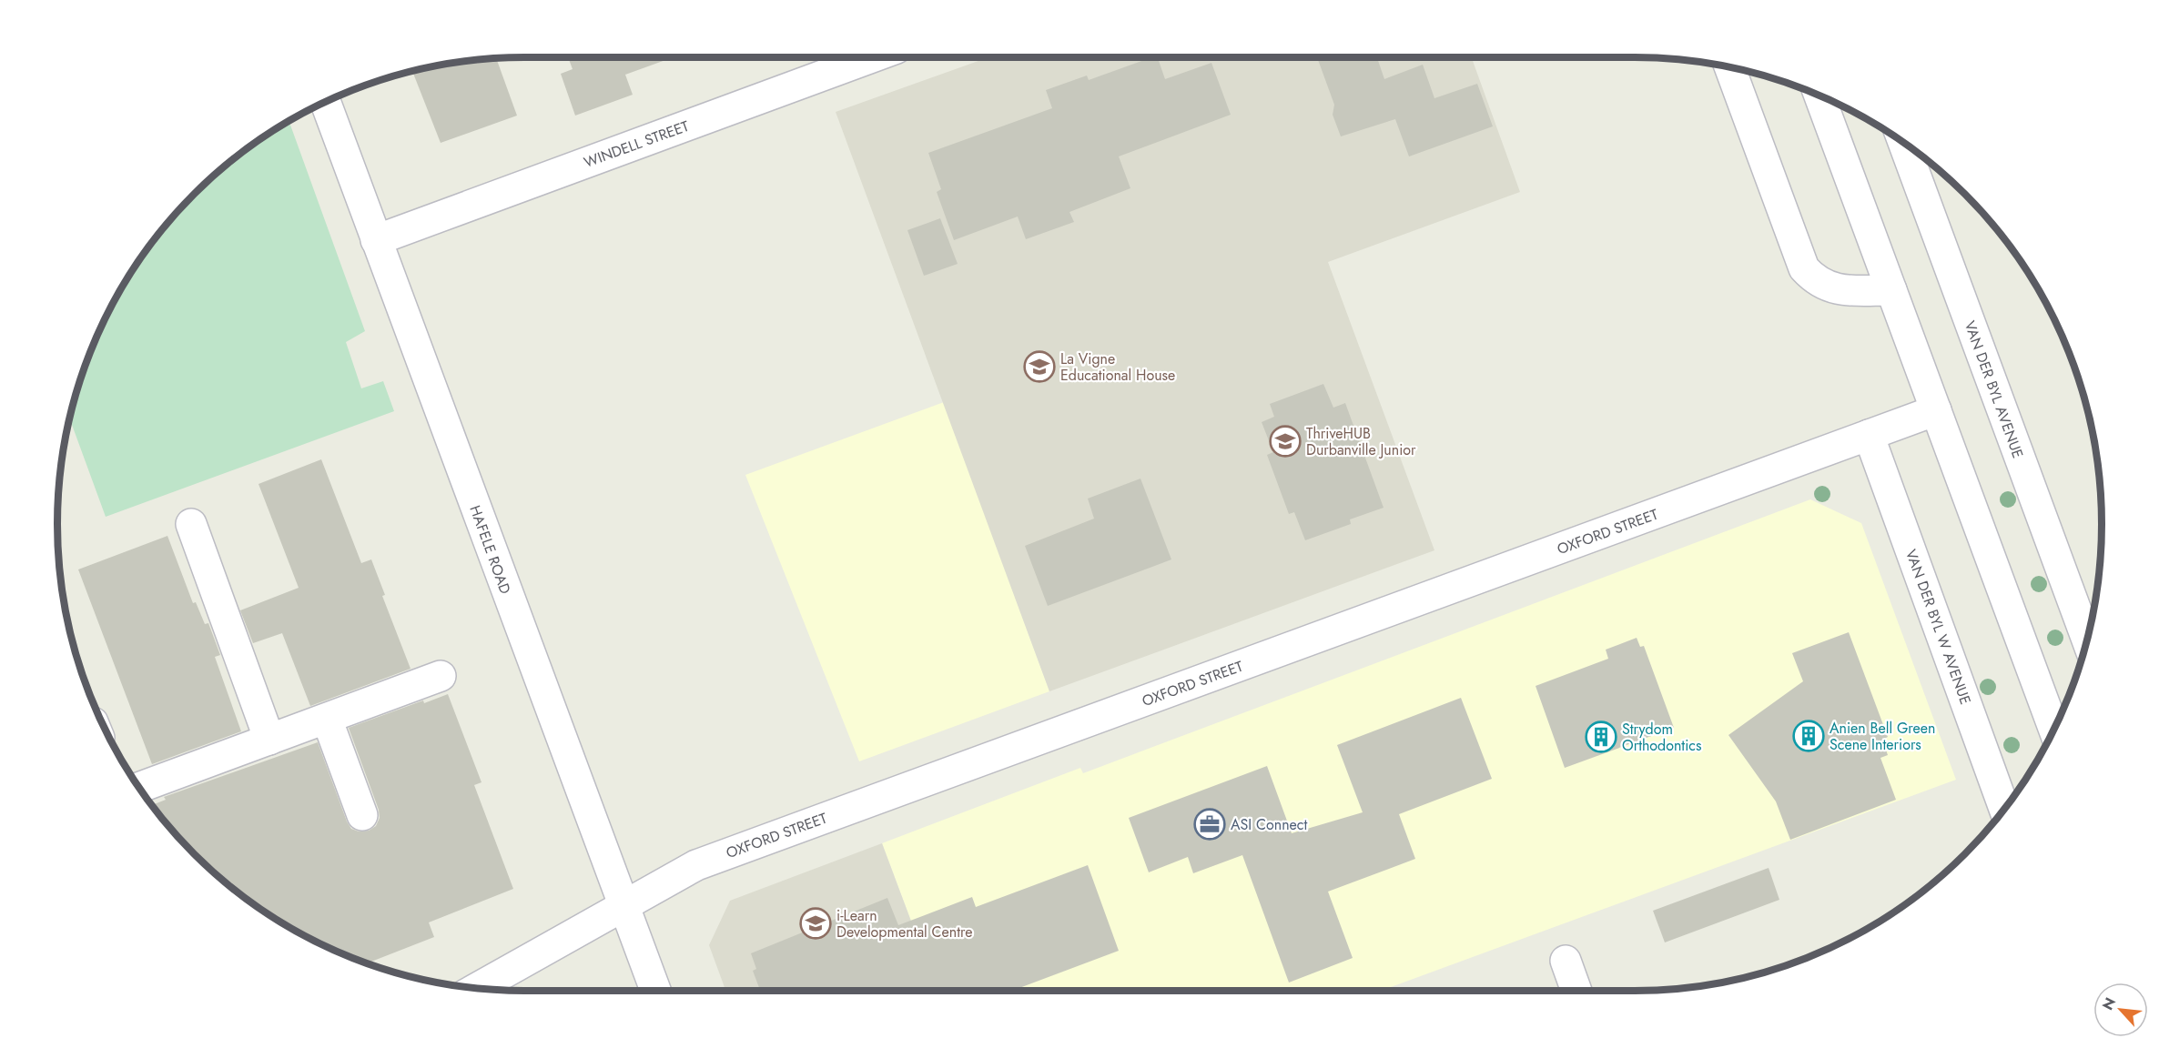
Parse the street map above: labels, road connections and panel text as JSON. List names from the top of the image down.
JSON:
{
  "streets": {
    "street": [
      "WINDELL STREET",
      "VAN DER BYL AVENUE",
      "OXFORD STREET",
      "HAFELE ROAD",
      "VAN DER BYL W AVENUE"
    ]
  },
  "crossings": [
    ["WINDELL STREET", "HAFELE ROAD"],
    ["OXFORD STREET", "HAFELE ROAD"],
    ["OXFORD STREET", "VAN DER BYL W AVENUE"]
  ],
  "places": {
    "school or university": ["La Vigne Educational House", "ThriveHUB Durbanville Junior", "i-Learn Developmental Centre"],
    "building": ["Anien Bell Green Scene Interiors", "Strydom Orthodontics"],
    "office": ["ASI Connect"]
  },
  "north": "top left"
}
